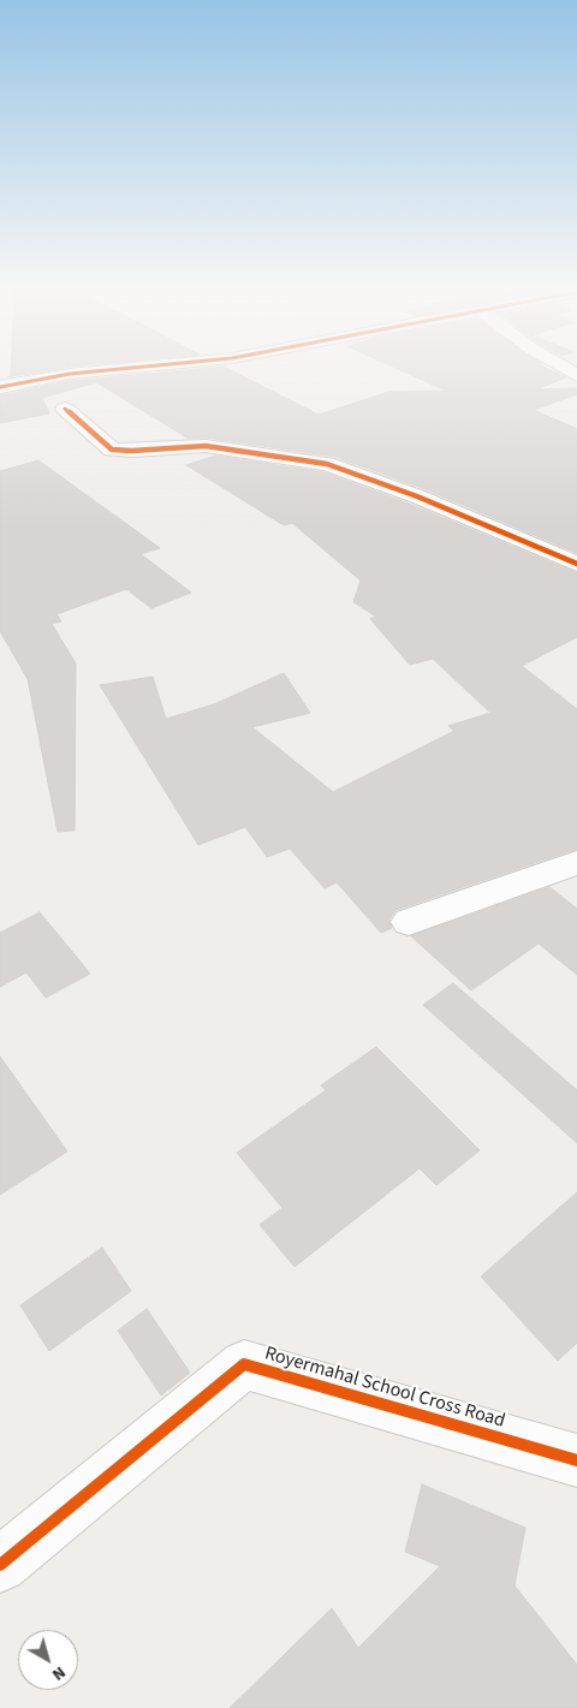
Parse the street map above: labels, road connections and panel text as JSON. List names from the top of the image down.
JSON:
{
  "streets": {
    "street": ["Royermahal School Cross Road"]
  },
  "north": "bottom right"
}
